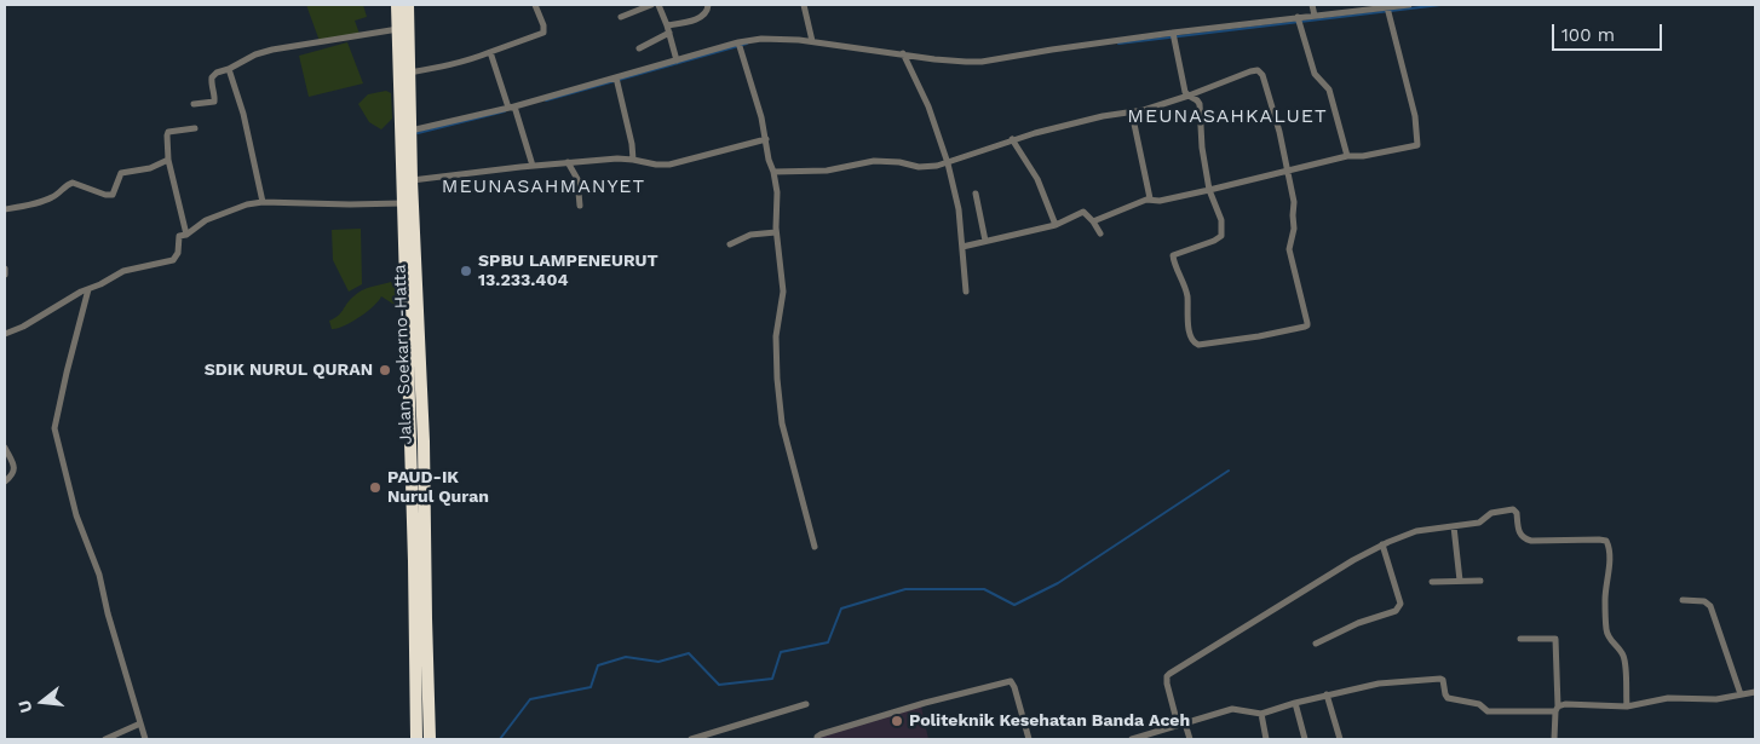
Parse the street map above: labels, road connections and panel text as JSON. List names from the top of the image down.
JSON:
{
  "streets": {
    "highway": ["Jalan Soekarno-Hatta"]
  },
  "districts": ["MEUNASAHKALUET", "MEUNASAHMANYET"],
  "places": [
    "SPBU LAMPENEURUT 13.233.404",
    "SDIK NURUL QURAN",
    "PAUD-IK Nurul Quran",
    "Politeknik Kesehatan Banda Aceh"
  ],
  "scale_bar": "100 m",
  "north": "left"
}
